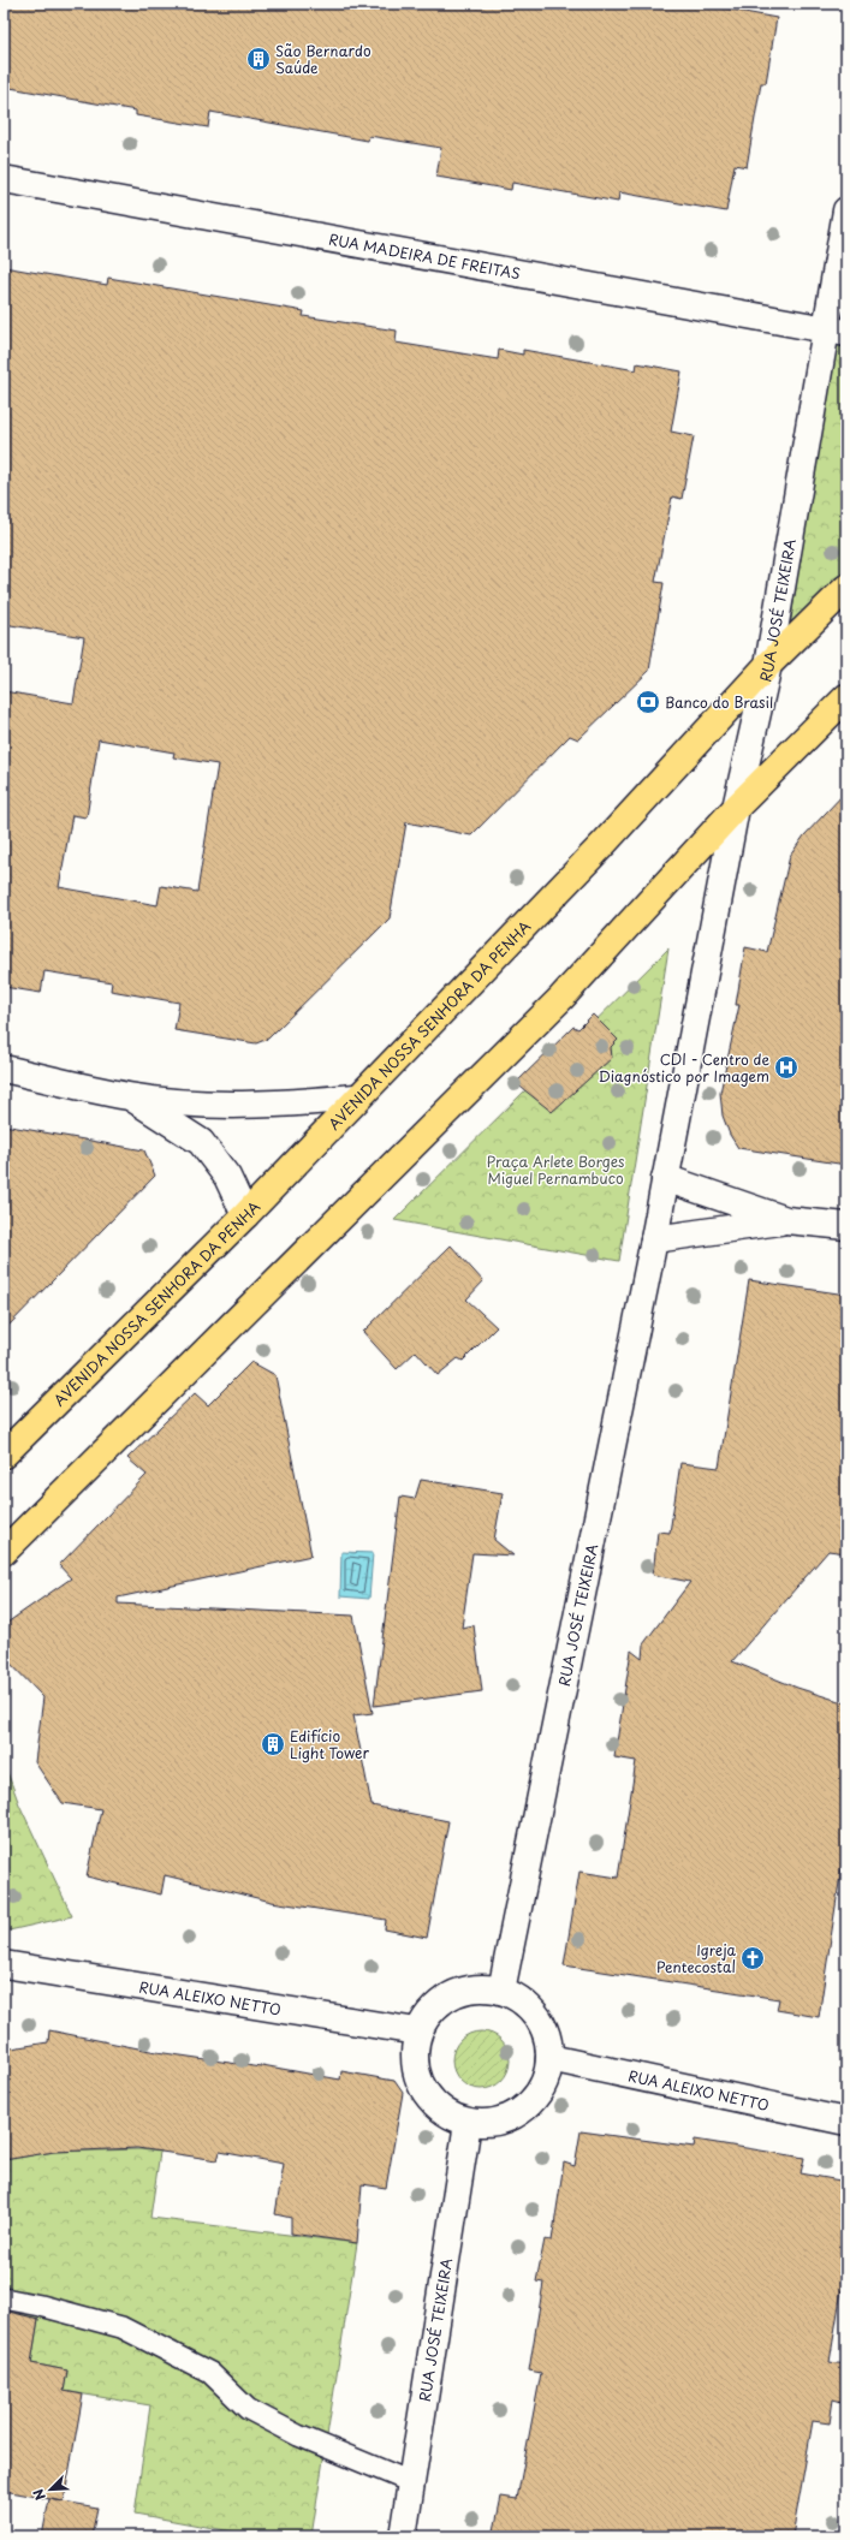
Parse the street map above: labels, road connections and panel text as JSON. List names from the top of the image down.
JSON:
{
  "streets": {
    "main road": ["AVENIDA NOSSA SENHORA DA PENHA"],
    "street": ["RUA MADEIRA DE FREITAS", "RUA JOSÉ TEIXEIRA", "RUA ALEIXO NETTO"]
  },
  "crossings": [
    ["RUA MADEIRA DE FREITAS", "RUA JOSÉ TEIXEIRA"],
    ["RUA JOSÉ TEIXEIRA", "AVENIDA NOSSA SENHORA DA PENHA"],
    ["RUA JOSÉ TEIXEIRA", "RUA ALEIXO NETTO"]
  ],
  "parks": ["Praça Arlete Borges Miguel Pernambuco"],
  "places": {
    "building": ["São Bernardo Saúde", "Edifício Light Tower"],
    "bank": ["Banco do Brasil"],
    "hospital": ["CDI - Centro de Diagnóstico por Imagem"],
    "church": ["Igreja Pentecostal"]
  },
  "north": "bottom left"
}
